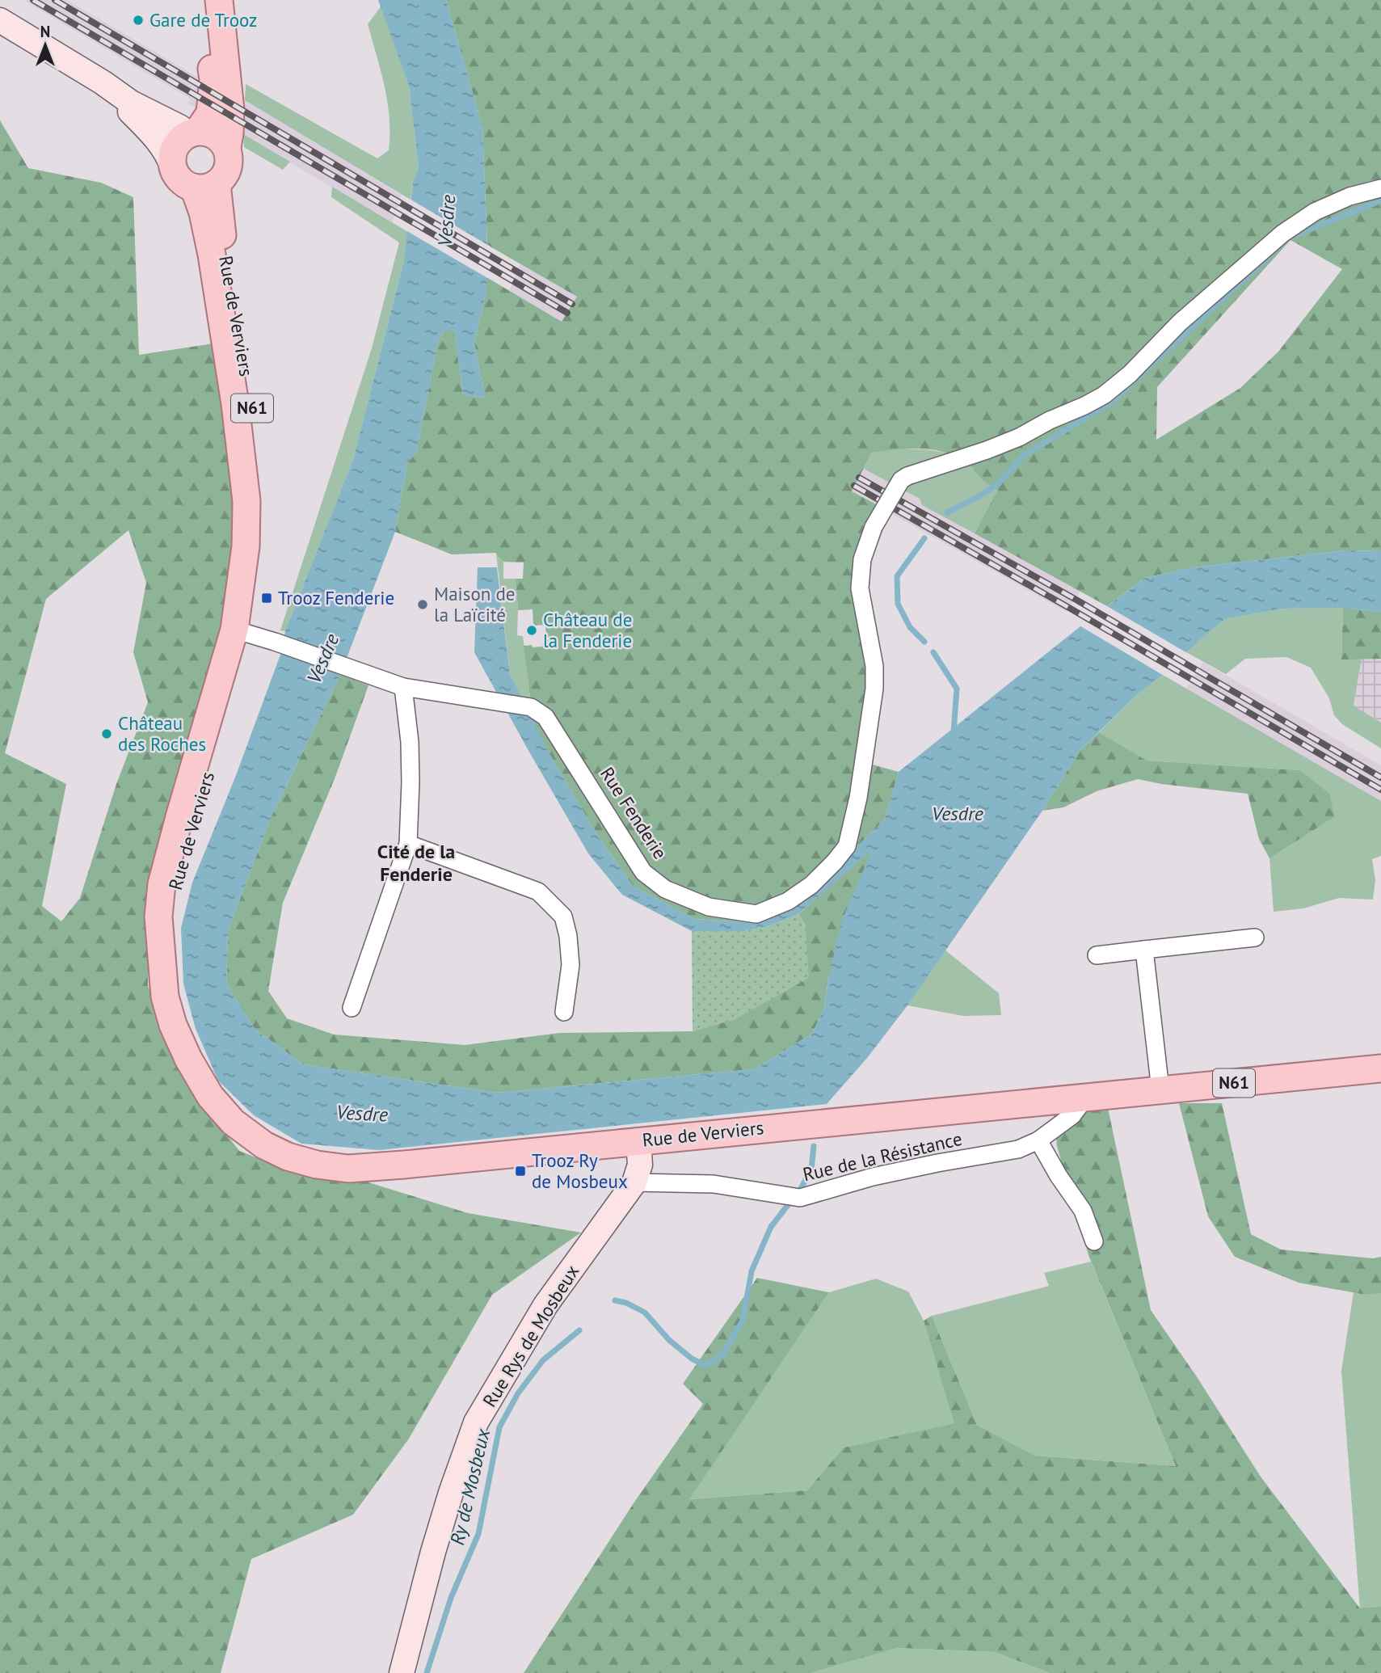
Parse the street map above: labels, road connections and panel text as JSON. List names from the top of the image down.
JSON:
{
  "streets": {
    "main road": ["Rue de Verviers", "N61", "Rue Rys de Mosbeux"],
    "street": ["Rue Fenderie", "Rue de la Résistance"]
  },
  "crossings": [
    ["Rue de Verviers", "Rue Fenderie"],
    ["Rue de Verviers", "Rue de la Résistance"],
    ["Rue de Verviers", "Rue Rys de Mosbeux"],
    ["Rue de la Résistance", "Rue Rys de Mosbeux"]
  ],
  "districts": ["Cité de la Fenderie"],
  "water": ["Vesdre", "Ry de Mosbeux"],
  "places": {
    "other": [
      "Gare de Trooz",
      "Maison de la Laïcité",
      "Château de la Fenderie",
      "Château des Roches"
    ],
    "transit": ["Trooz Fenderie", "Trooz Ry de Mosbeux"]
  },
  "north": "top"
}
